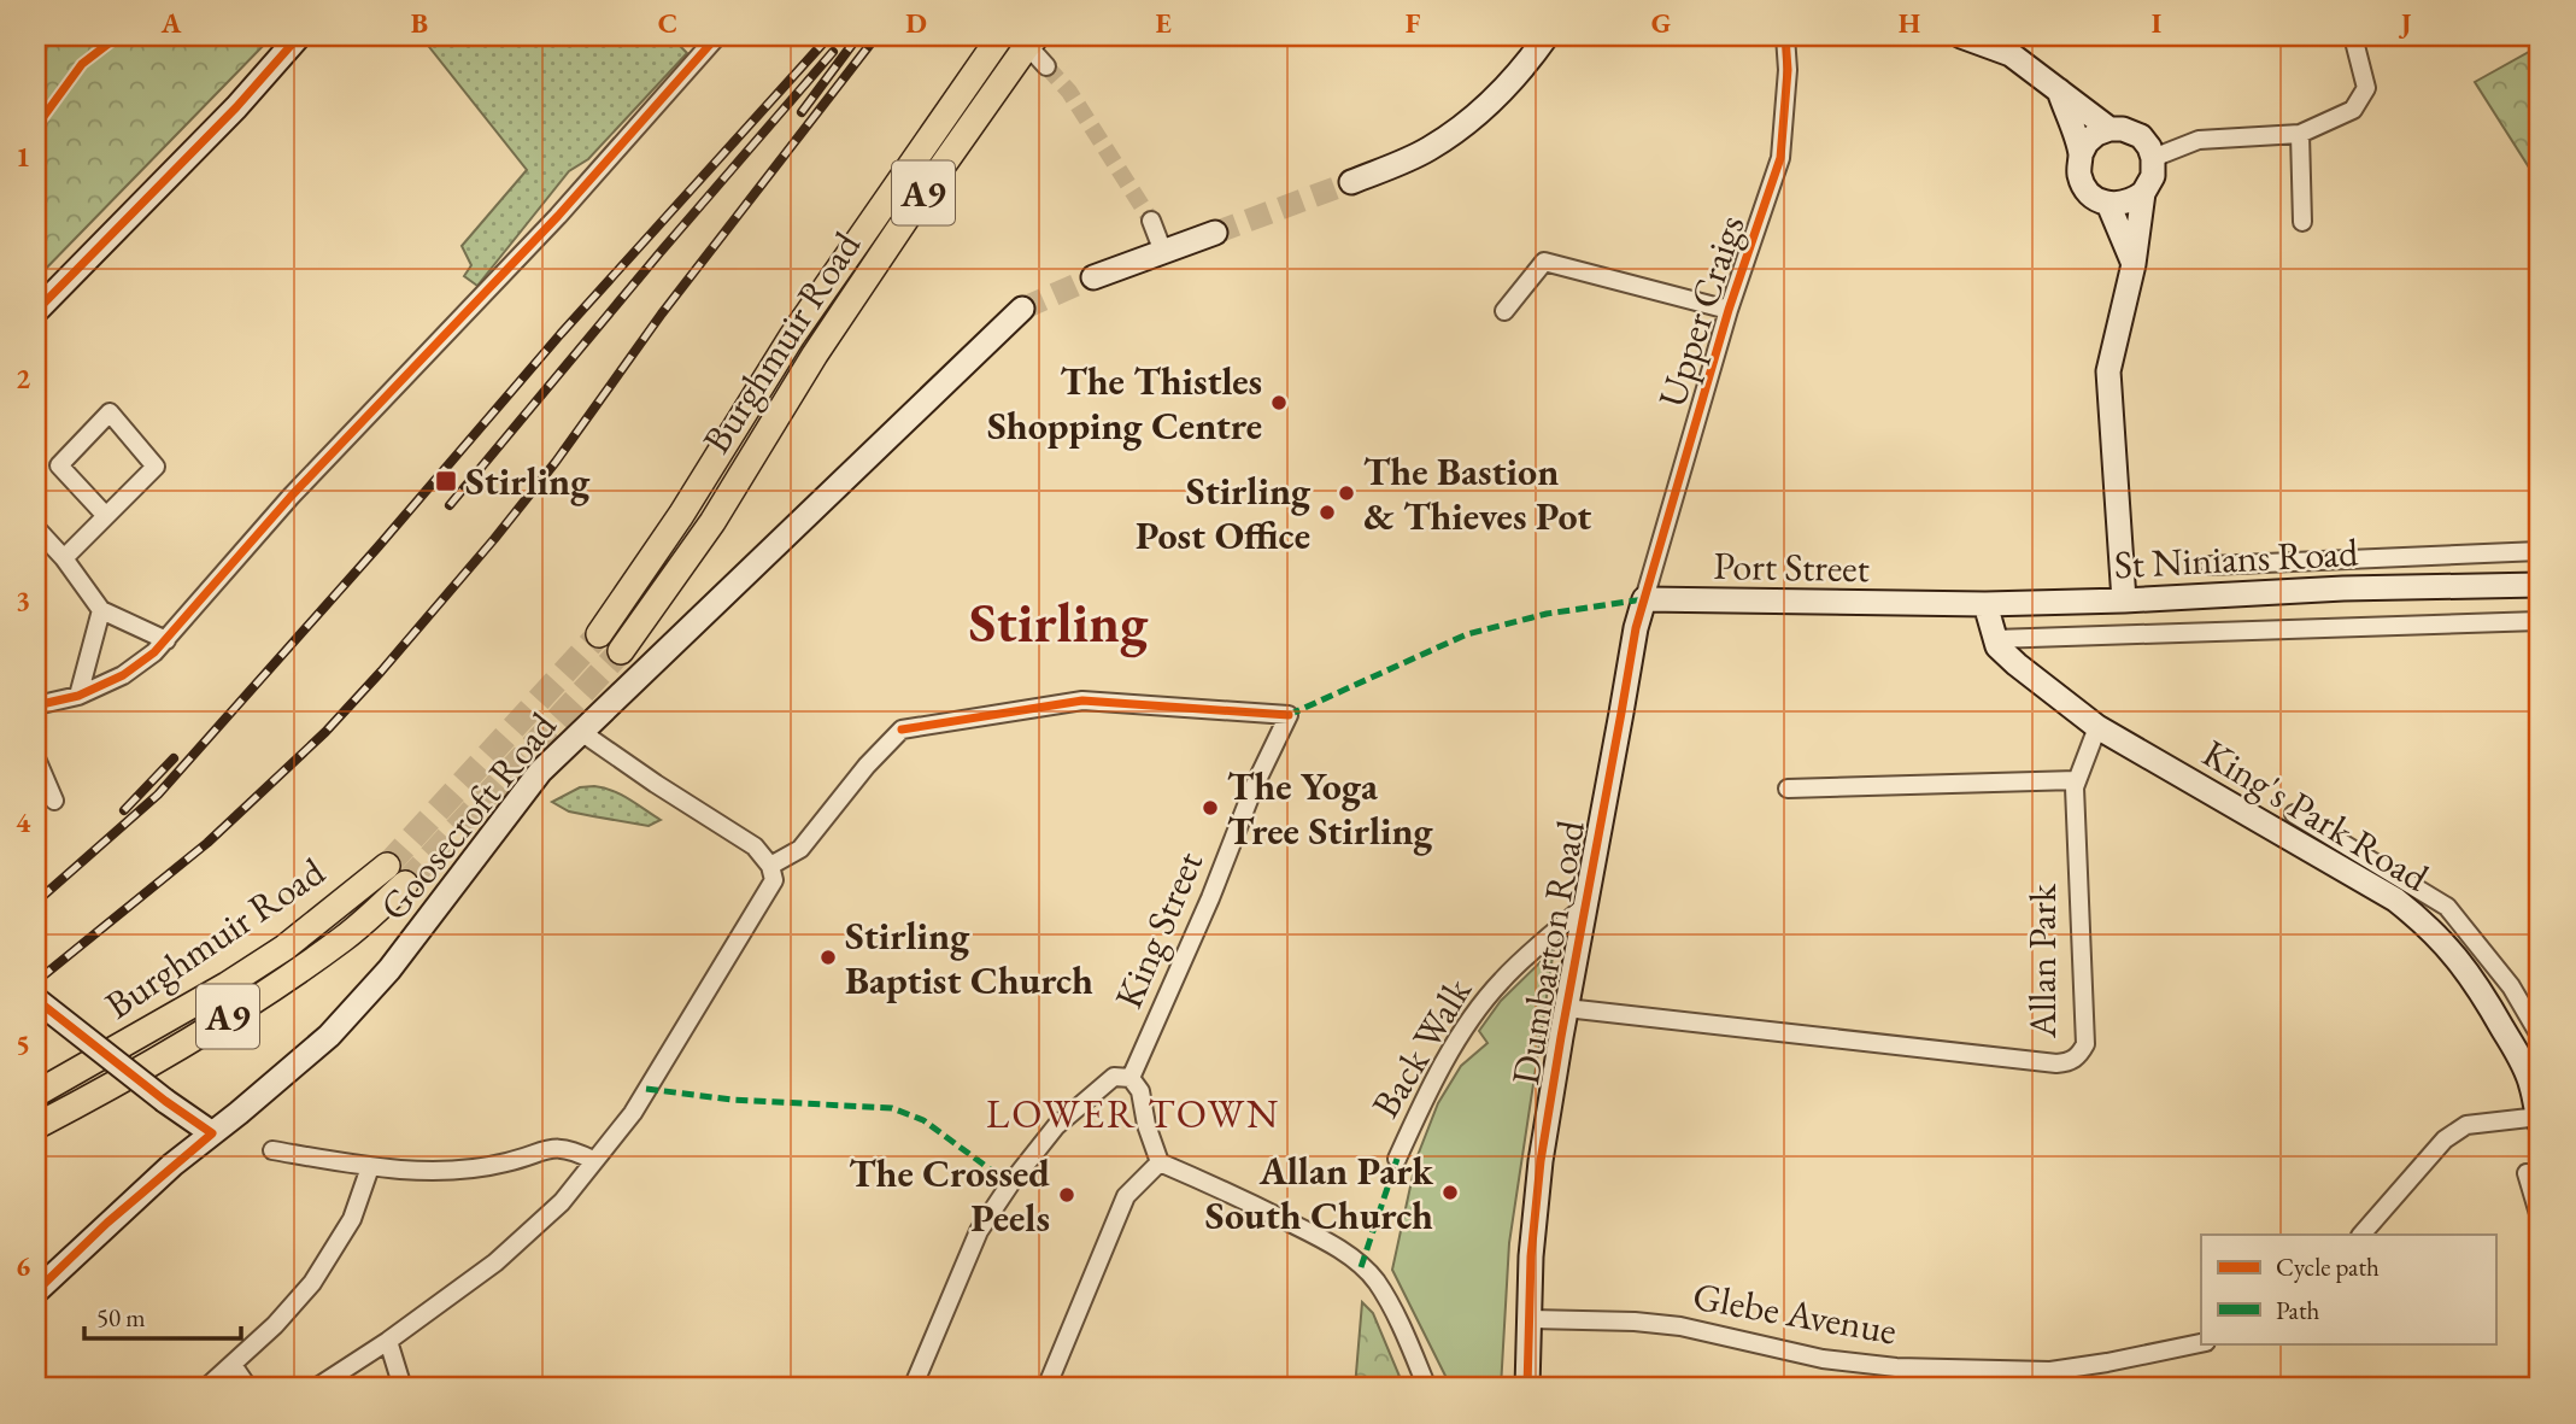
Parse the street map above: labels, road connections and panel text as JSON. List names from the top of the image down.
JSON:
{
  "streets": {
    "main road": ["A9", "Burghmuir Road"],
    "street": [
      "Upper Craigs",
      "St Ninians Road",
      "Port Street",
      "King's Park Road",
      "Goosecroft Road",
      "King Street",
      "Dumbarton Road",
      "Allan Park",
      "Back Walk",
      "Glebe Avenue"
    ]
  },
  "crossings": [
    ["Upper Craigs", "Port Street"],
    ["Upper Craigs", "Dumbarton Road"],
    ["St Ninians Road", "Port Street"],
    ["Port Street", "Dumbarton Road"],
    ["King's Park Road", "Allan Park"],
    ["Dumbarton Road", "Allan Park"],
    ["Dumbarton Road", "Back Walk"],
    ["Dumbarton Road", "Glebe Avenue"]
  ],
  "districts": ["Stirling", "LOWER TOWN"],
  "places": {
    "other": [
      "The Thistles Shopping Centre",
      "The Bastion & Thieves Pot",
      "Stirling Post Office",
      "The Yoga Tree Stirling",
      "Stirling Baptist Church",
      "Allan Park South Church",
      "The Crossed Peels"
    ],
    "transit": ["Stirling"]
  },
  "legend": ["Cycle path", "Path"],
  "scale_bar": "50 m",
  "grid": {
    "columns": [
      "A",
      "B",
      "C",
      "D",
      "E",
      "F",
      "G",
      "H",
      "I",
      "J"
    ],
    "rows": [
      "1",
      "2",
      "3",
      "4",
      "5",
      "6"
    ]
  }
}
